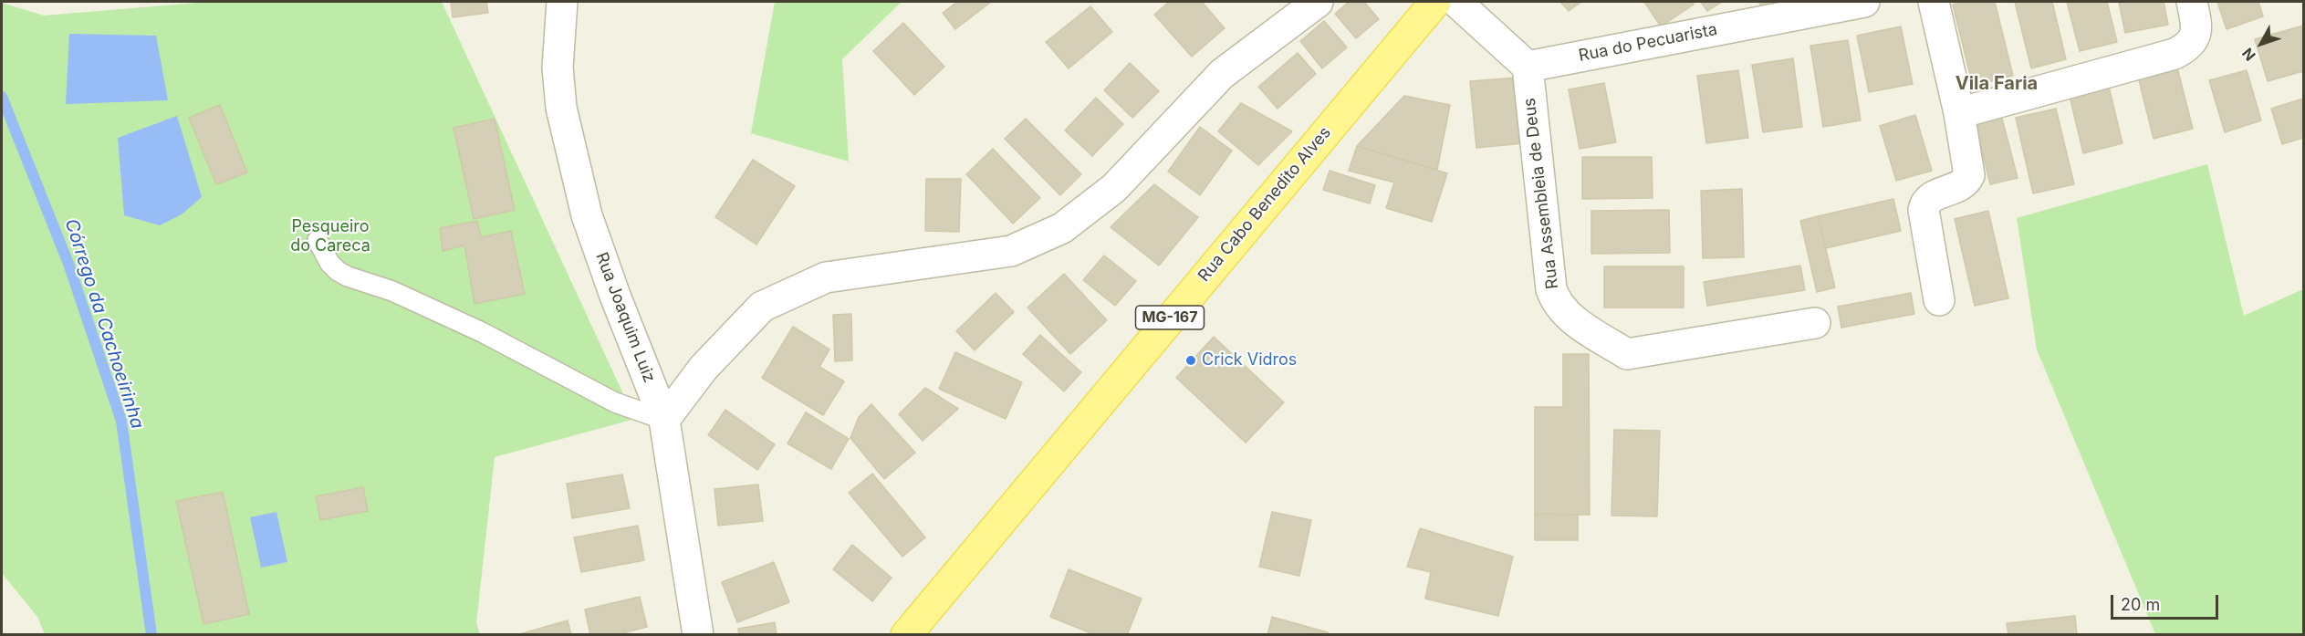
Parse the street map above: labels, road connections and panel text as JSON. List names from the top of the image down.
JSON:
{
  "streets": {
    "main road": ["Rua Cabo Benedito Alves", "MG-167"],
    "street": ["Rua do Pecuarista", "Rua Assembleia de Deus", "Rua Joaquim Luiz"]
  },
  "crossings": [
    ["Rua do Pecuarista", "Rua Assembleia de Deus"]
  ],
  "districts": ["Vila Faria"],
  "water": ["Córrego da Cachoeirinha"],
  "parks": ["Pesqueiro do Careca"],
  "places": ["Crick Vidros"],
  "scale_bar": "20 m",
  "north": "bottom left"
}
